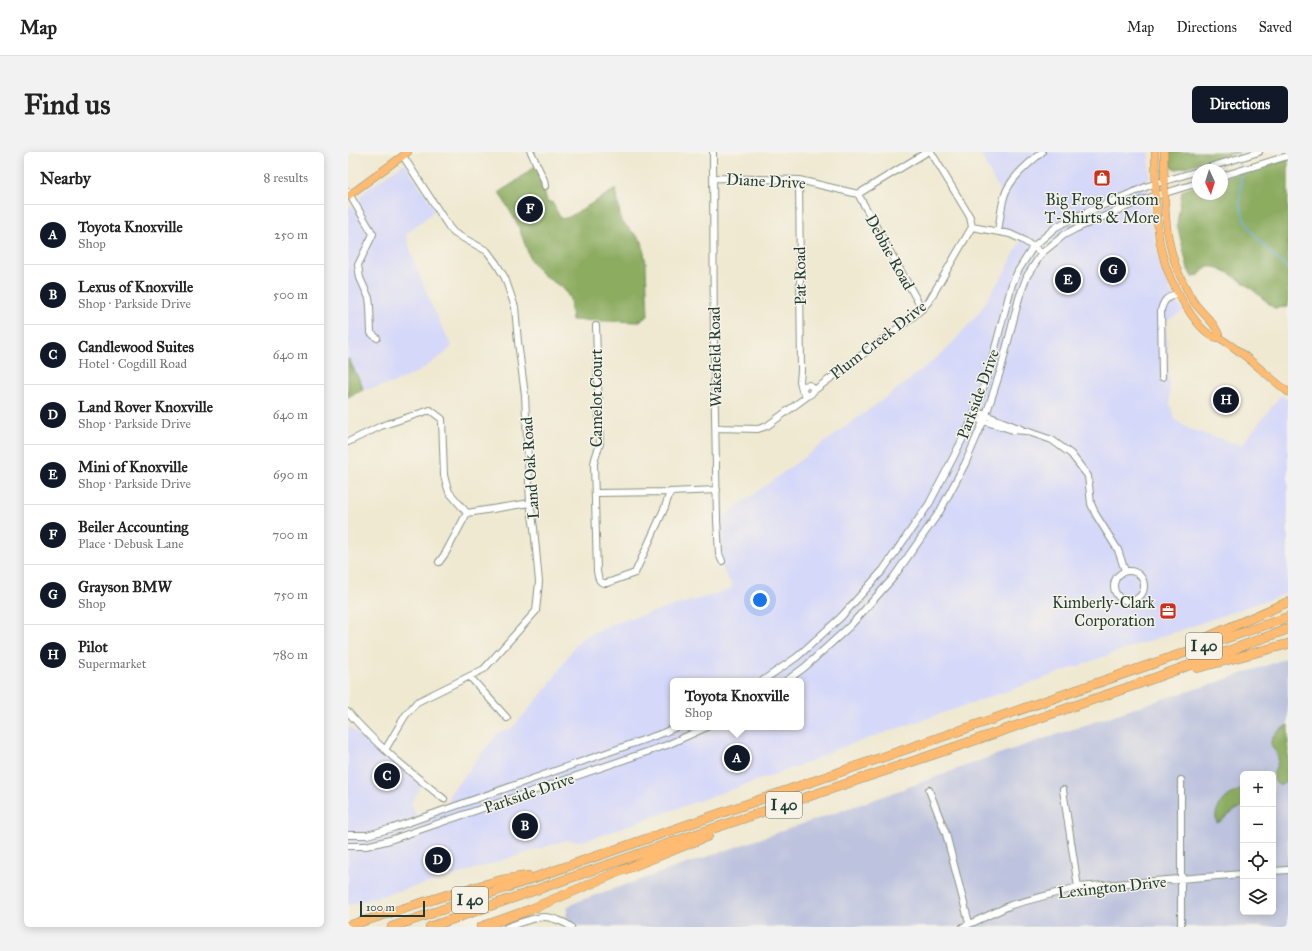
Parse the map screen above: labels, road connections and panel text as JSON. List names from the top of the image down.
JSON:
{
  "streets": {
    "highway": ["I 40"],
    "street": [
      "Diane Drive",
      "Debbie Road",
      "Pat Road",
      "Plum Creek Drive",
      "Wakefield Road",
      "Parkside Drive",
      "Camelot Court",
      "Land Oak Road",
      "Lexington Drive"
    ]
  },
  "crossings": [
    ["Diane Drive", "Debbie Road"],
    ["Diane Drive", "Pat Road"],
    ["Diane Drive", "Wakefield Road"],
    ["Debbie Road", "Plum Creek Drive"],
    ["Pat Road", "Plum Creek Drive"]
  ],
  "places": {
    "shop": ["Big Frog Custom T-Shirts & More"],
    "office": ["Kimberly-Clark Corporation"]
  },
  "scale_bar": "100 m",
  "north": "bottom",
  "page": {
    "header": "Map",
    "nav": ["Map", "Directions", "Saved"],
    "buttons": "Directions",
    "title": "Find us",
    "heading": ["Nearby", "8 results"],
    "pins": [
      "F",
      "G",
      "E",
      "H",
      "A",
      "C",
      "B",
      "D"
    ],
    "list": [
      {
        "mark": "A",
        "name": "Toyota Knoxville",
        "note": "Shop",
        "value": "250 m"
      },
      {
        "mark": "B",
        "name": "Lexus of Knoxville",
        "note": "Shop · Parkside Drive",
        "value": "500 m"
      },
      {
        "mark": "C",
        "name": "Candlewood Suites",
        "note": "Hotel · Cogdill Road",
        "value": "640 m"
      },
      {
        "mark": "D",
        "name": "Land Rover Knoxville",
        "note": "Shop · Parkside Drive",
        "value": "640 m"
      },
      {
        "mark": "E",
        "name": "Mini of Knoxville",
        "note": "Shop · Parkside Drive",
        "value": "690 m"
      },
      {
        "mark": "F",
        "name": "Beiler Accounting",
        "note": "Place · Debusk Lane",
        "value": "700 m"
      },
      {
        "mark": "G",
        "name": "Grayson BMW",
        "note": "Shop",
        "value": "750 m"
      },
      {
        "mark": "H",
        "name": "Pilot",
        "note": "Supermarket",
        "value": "780 m"
      }
    ],
    "popup": ["Toyota Knoxville", "Shop"],
    "map_buttons": ["+", "−"],
    "scale": "100 m"
  }
}
